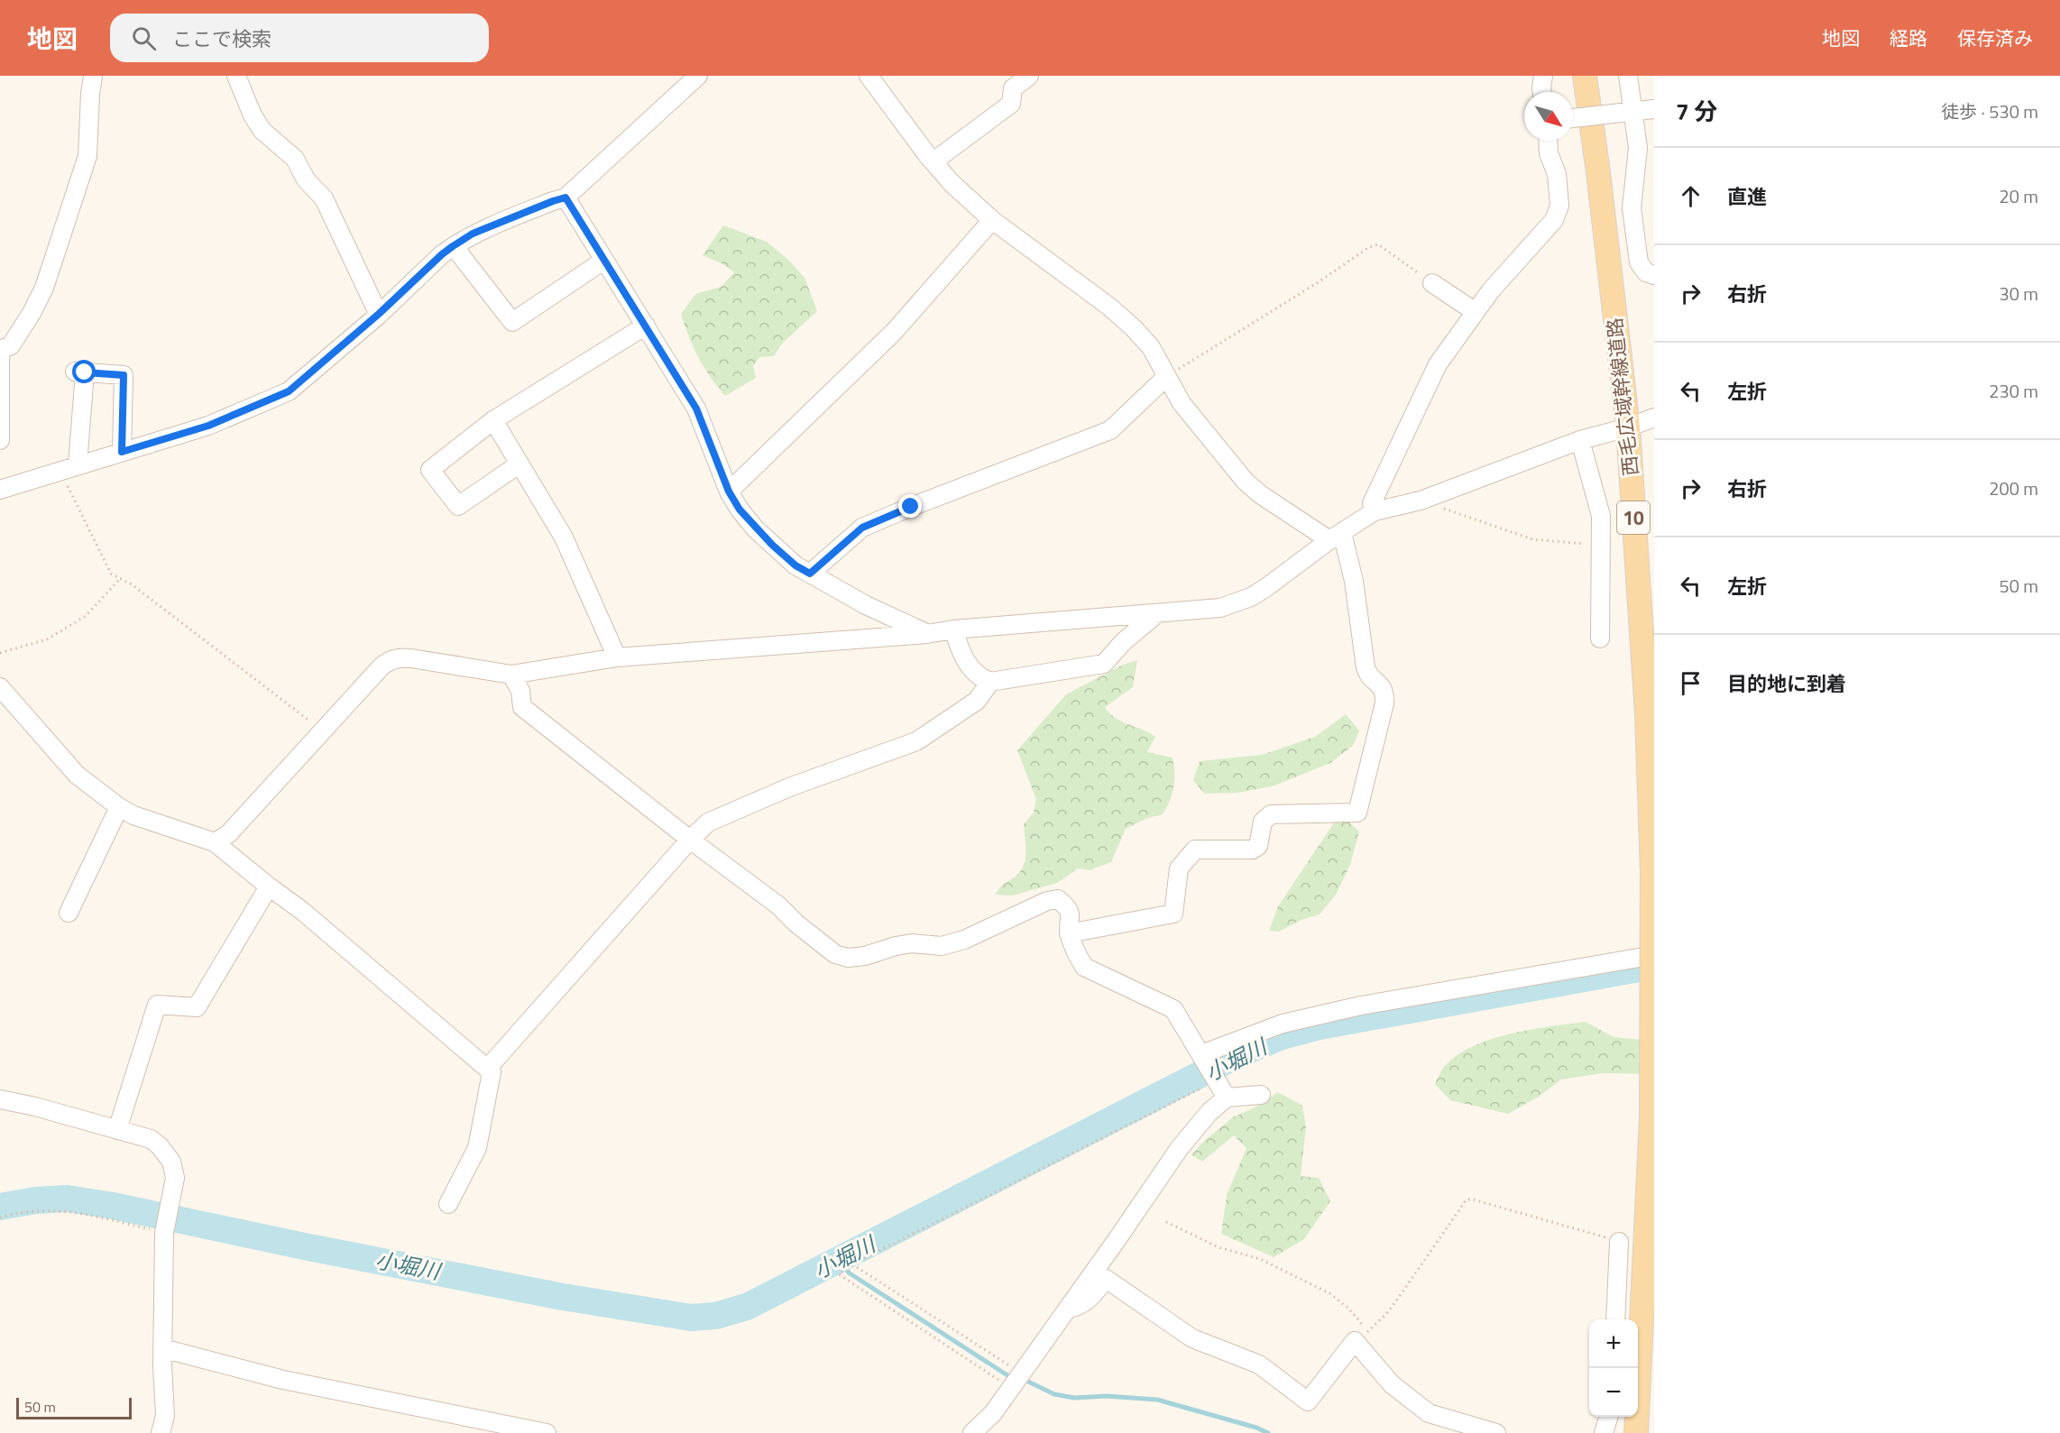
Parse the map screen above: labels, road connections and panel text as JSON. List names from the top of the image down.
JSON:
{
  "streets": {
    "main road": ["西毛広域幹線道路", "10"]
  },
  "water": ["小堀川"],
  "scale_bar": "50 m",
  "north": "bottom right",
  "page": {
    "header": "地図",
    "search": "ここで検索",
    "nav": ["地図", "経路", "保存済み"],
    "heading": ["7 分", "徒歩 · 530 m"],
    "list": [
      ["直進", "20 m"],
      ["右折", "30 m"],
      ["左折", "230 m"],
      ["右折", "200 m"],
      ["左折", "50 m"],
      "目的地に到着"
    ],
    "map_buttons": ["+", "−"],
    "scale": "50 m"
  }
}
